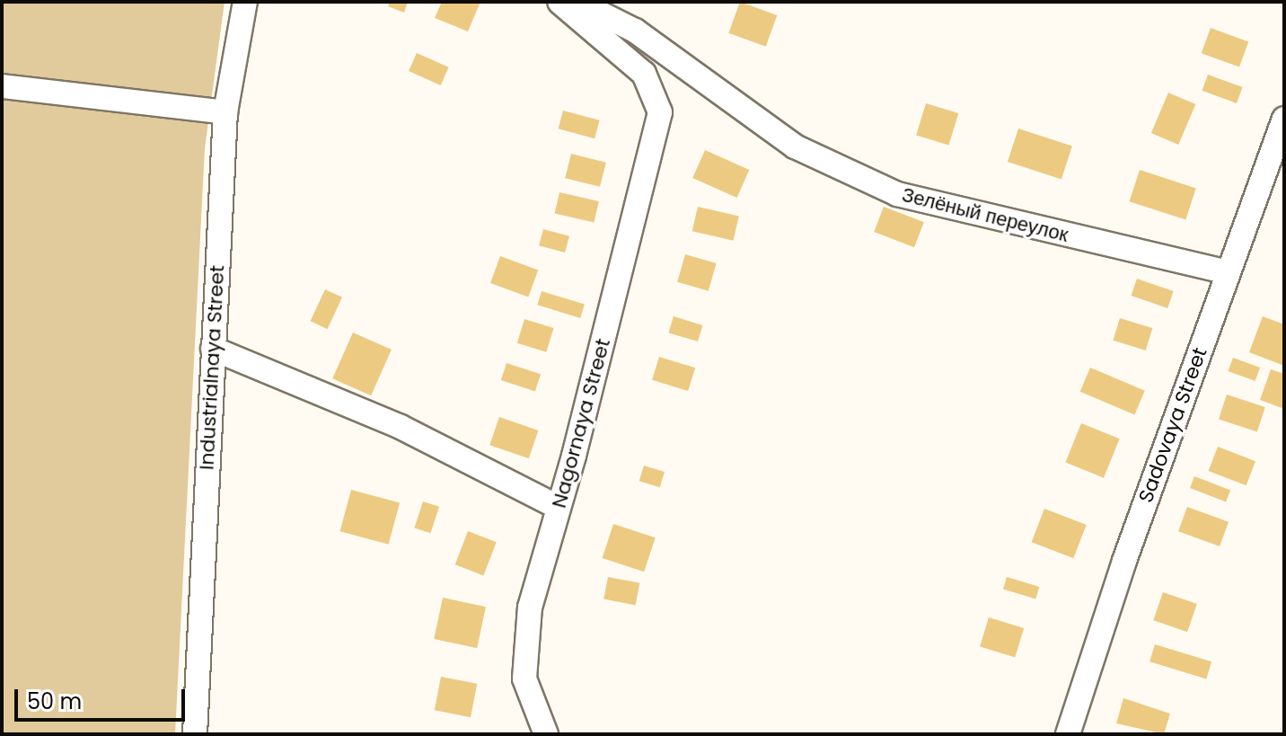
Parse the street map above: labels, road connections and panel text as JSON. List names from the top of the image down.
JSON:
{
  "streets": {
    "street": [
      "Зелёный переулок",
      "Industrialnaya Street",
      "Nagornaya Street",
      "Sadovaya Street"
    ]
  },
  "crossings": [
    ["Зелёный переулок", "Sadovaya Street"]
  ],
  "scale_bar": "50 m"
}
